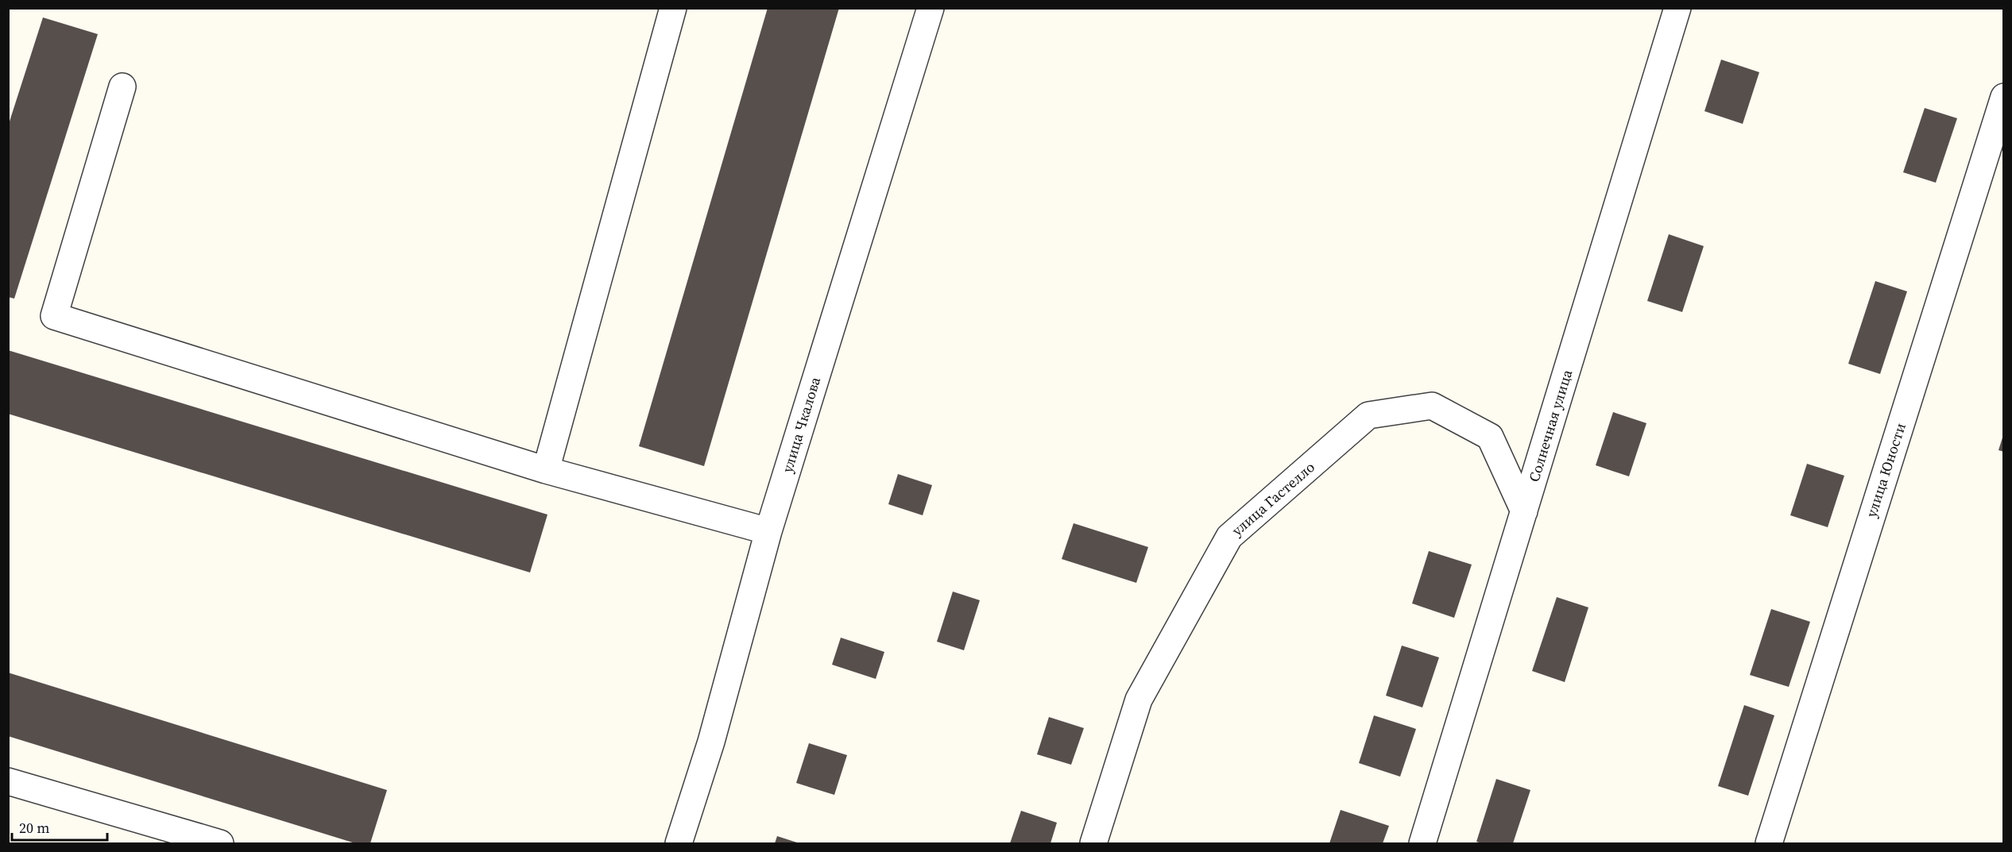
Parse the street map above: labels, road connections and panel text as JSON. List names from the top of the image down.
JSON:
{
  "streets": {
    "street": [
      "улица Чкалова",
      "Солнечная улица",
      "улица Юности",
      "улица Гастелло"
    ]
  },
  "crossings": [
    ["Солнечная улица", "улица Гастелло"]
  ],
  "scale_bar": "20 m"
}
